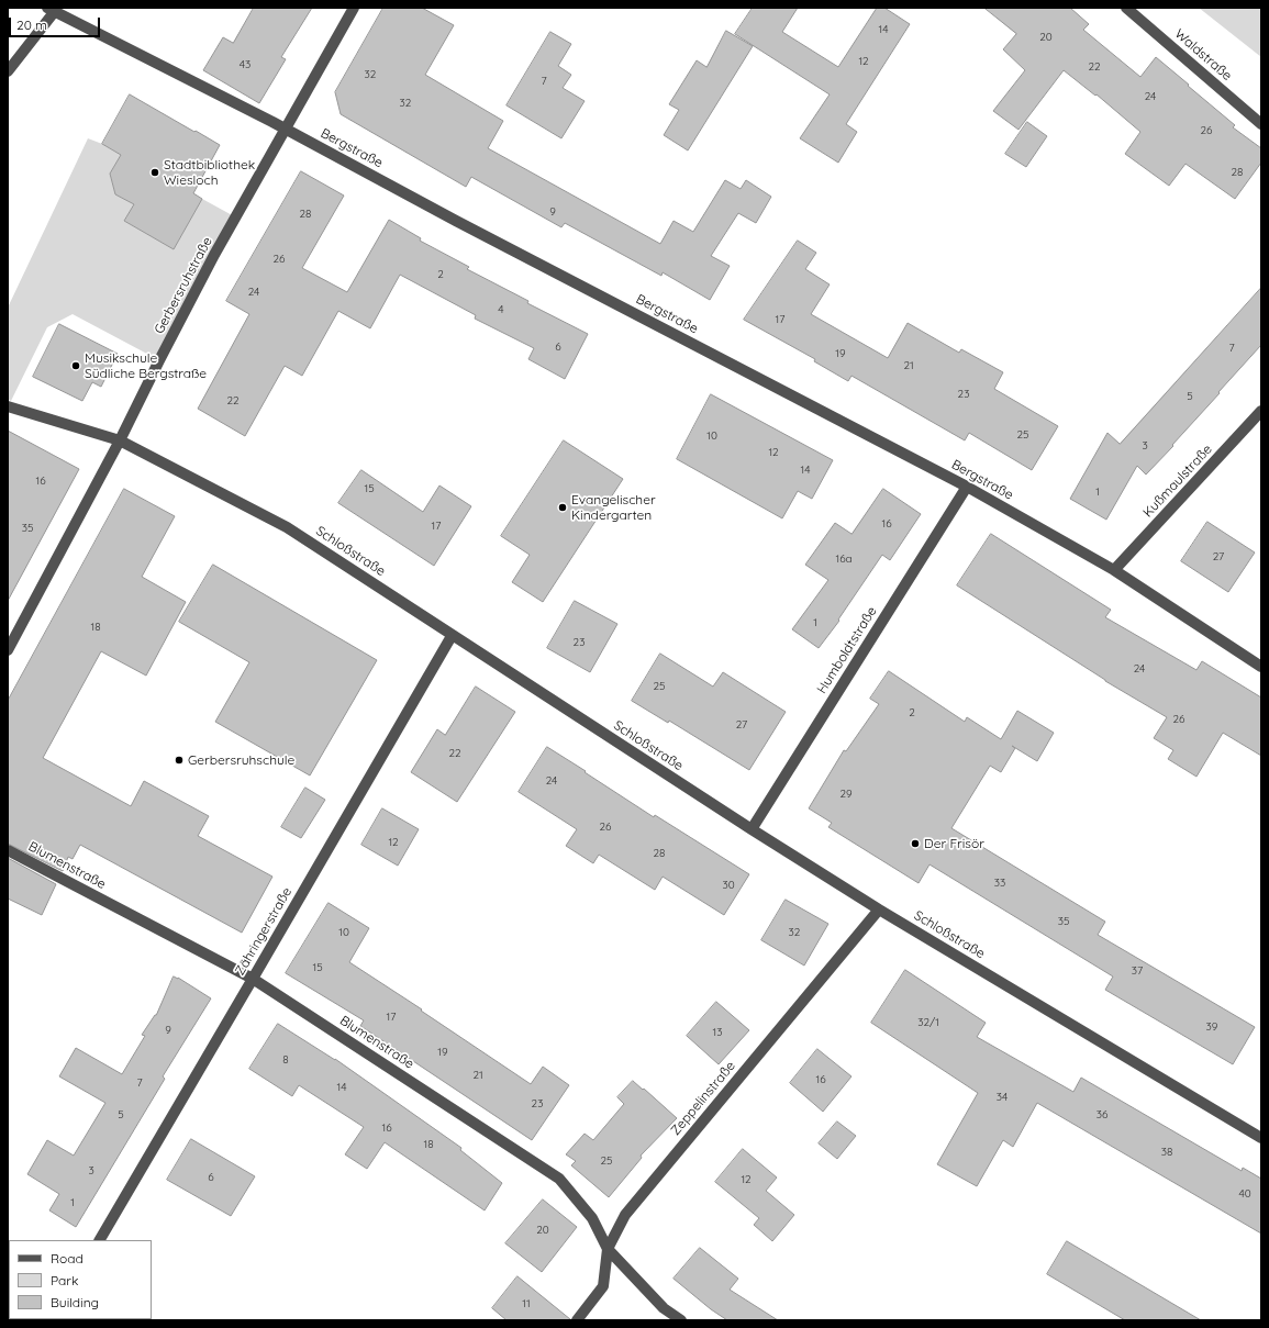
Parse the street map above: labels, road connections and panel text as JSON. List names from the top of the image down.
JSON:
{
  "streets": {
    "street": [
      "Waldstraße",
      "Bergstraße",
      "Gerbersruhstraße",
      "Kußmaulstraße",
      "Schloßstraße",
      "Humboldtstraße",
      "Blumenstraße",
      "Zähringerstraße",
      "Zeppelinstraße"
    ]
  },
  "crossings": [
    ["Bergstraße", "Gerbersruhstraße"],
    ["Bergstraße", "Kußmaulstraße"],
    ["Bergstraße", "Humboldtstraße"],
    ["Gerbersruhstraße", "Schloßstraße"],
    ["Schloßstraße", "Humboldtstraße"],
    ["Schloßstraße", "Zähringerstraße"],
    ["Schloßstraße", "Zeppelinstraße"],
    ["Blumenstraße", "Zähringerstraße"],
    ["Blumenstraße", "Zeppelinstraße"]
  ],
  "places": [
    "Stadtbibliothek Wiesloch",
    "Musikschule Südliche Bergstraße",
    "Evangelischer Kindergarten",
    "Gerbersruhschule",
    "Der Frisör"
  ],
  "house_numbers": [
    "14",
    "20",
    "12",
    "43",
    "22",
    "32",
    "7",
    "24",
    "32",
    "26",
    "28",
    "9",
    "28",
    "26",
    "2",
    "24",
    "4",
    "17",
    "6",
    "7",
    "19",
    "21",
    "23",
    "5",
    "22",
    "25",
    "10",
    "3",
    "12",
    "14",
    "16",
    "15",
    "1",
    "16",
    "17",
    "35",
    "27",
    "16a",
    "1",
    "18",
    "23",
    "24",
    "25",
    "2",
    "26",
    "27",
    "22",
    "24",
    "29",
    "26",
    "12",
    "28",
    "33",
    "30",
    "35",
    "10",
    "32",
    "15",
    "37",
    "17",
    "32/1",
    "39",
    "9",
    "13",
    "19",
    "8",
    "21",
    "16",
    "7",
    "14",
    "34",
    "23",
    "5",
    "36",
    "16",
    "18",
    "38",
    "25",
    "3",
    "6",
    "12",
    "40",
    "1",
    "20",
    "11"
  ],
  "legend": ["Road", "Park", "Building"],
  "scale_bar": "20 m"
}
